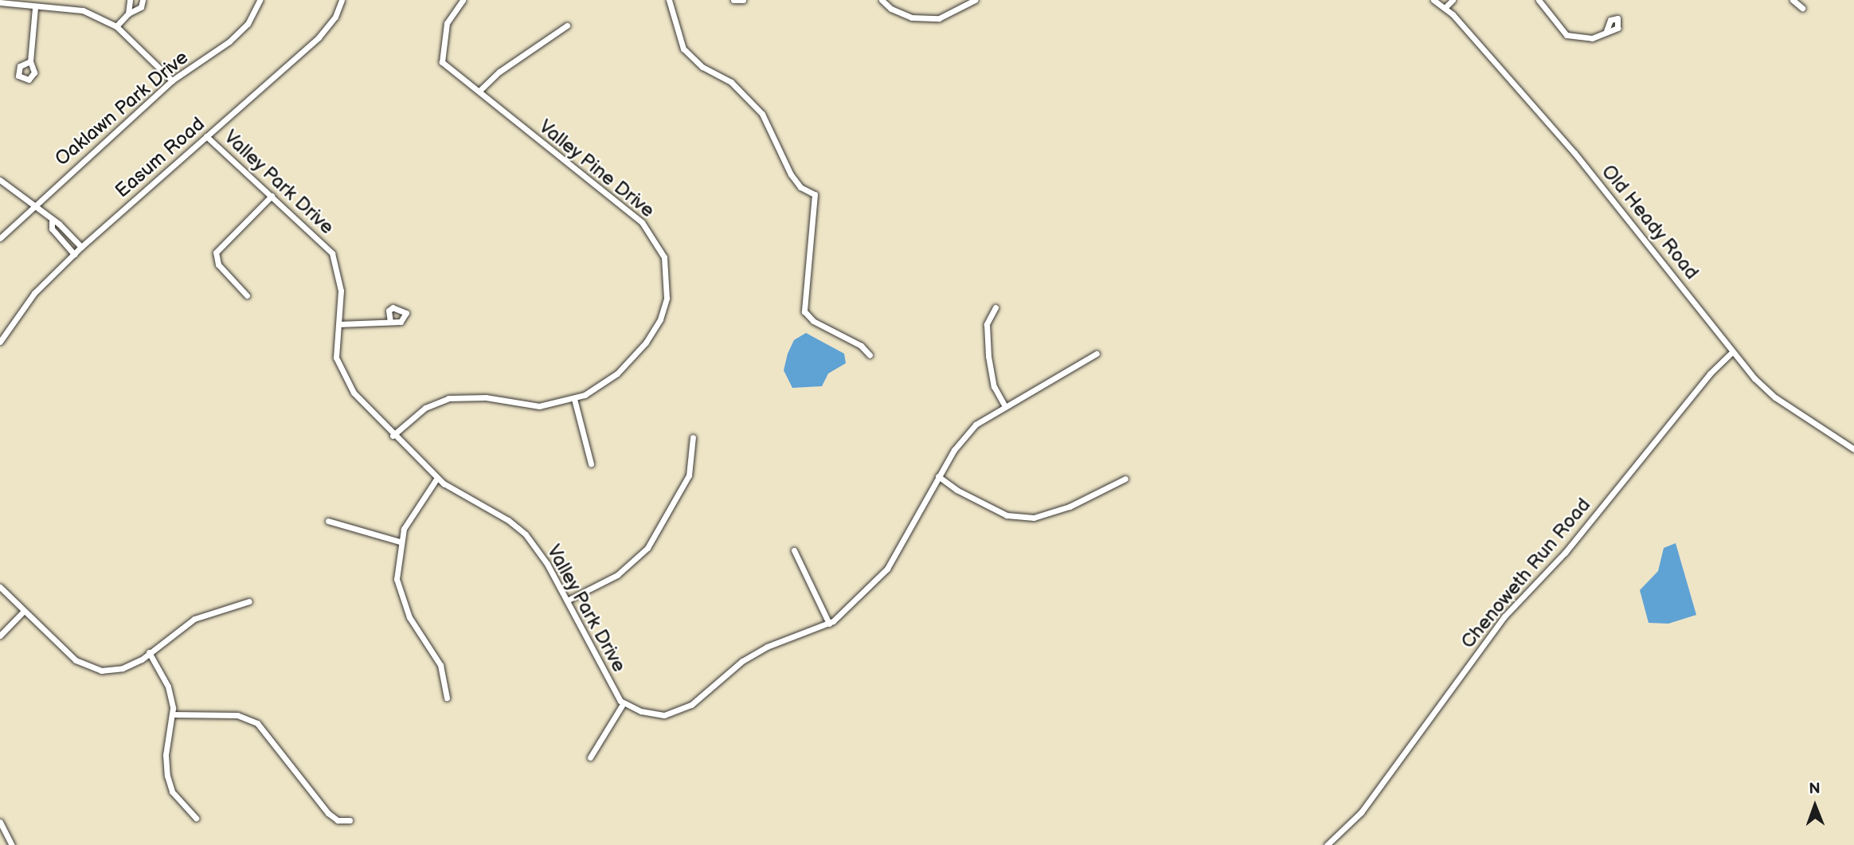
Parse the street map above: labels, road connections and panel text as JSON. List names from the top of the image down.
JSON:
{
  "streets": {
    "street": [
      "Oaklawn Park Drive",
      "Easum Road",
      "Valley Pine Drive",
      "Valley Park Drive",
      "Old Heady Road",
      "Chenoweth Run Road"
    ]
  },
  "crossings": [
    ["Easum Road", "Valley Park Drive"],
    ["Valley Pine Drive", "Valley Park Drive"],
    ["Old Heady Road", "Chenoweth Run Road"]
  ],
  "north": "top"
}
